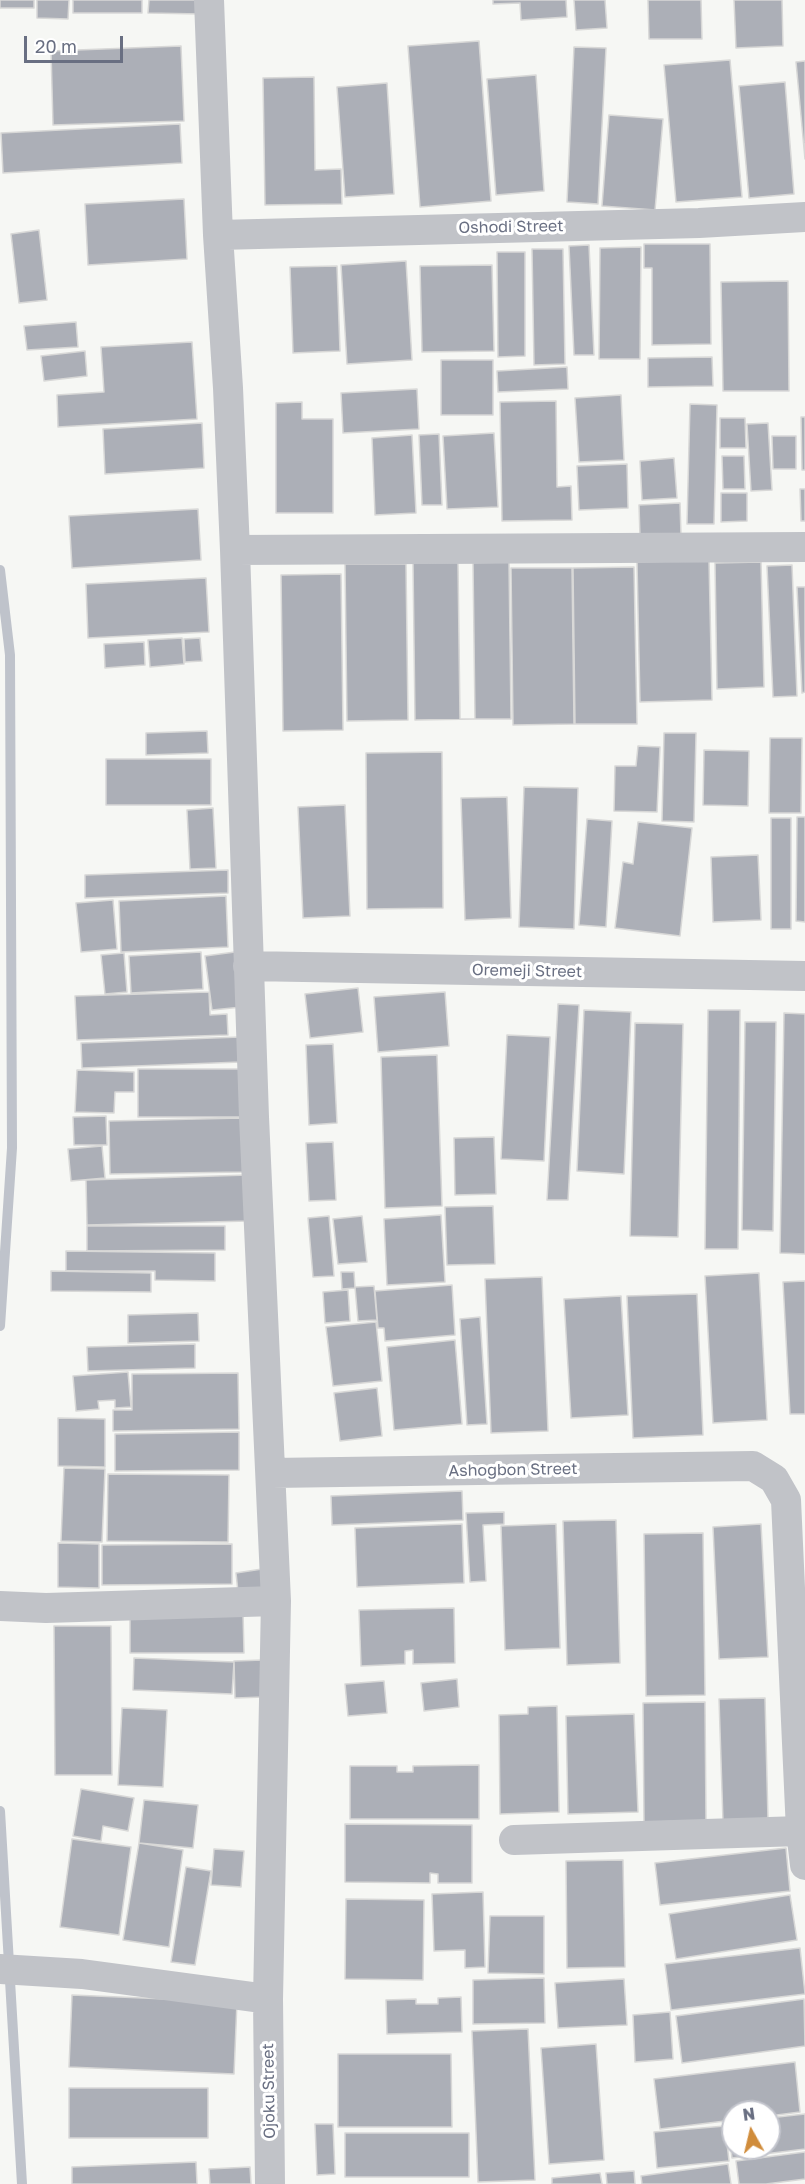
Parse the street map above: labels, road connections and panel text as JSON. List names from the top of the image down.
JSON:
{
  "streets": {
    "street": [
      "Oshodi Street",
      "Oremeji Street",
      "Ashogbon Street",
      "Ojoku Street"
    ]
  },
  "crossings": [
    ["Oshodi Street", "Ojoku Street"],
    ["Oremeji Street", "Ojoku Street"],
    ["Ashogbon Street", "Ojoku Street"]
  ],
  "scale_bar": "20 m",
  "north": "top"
}
